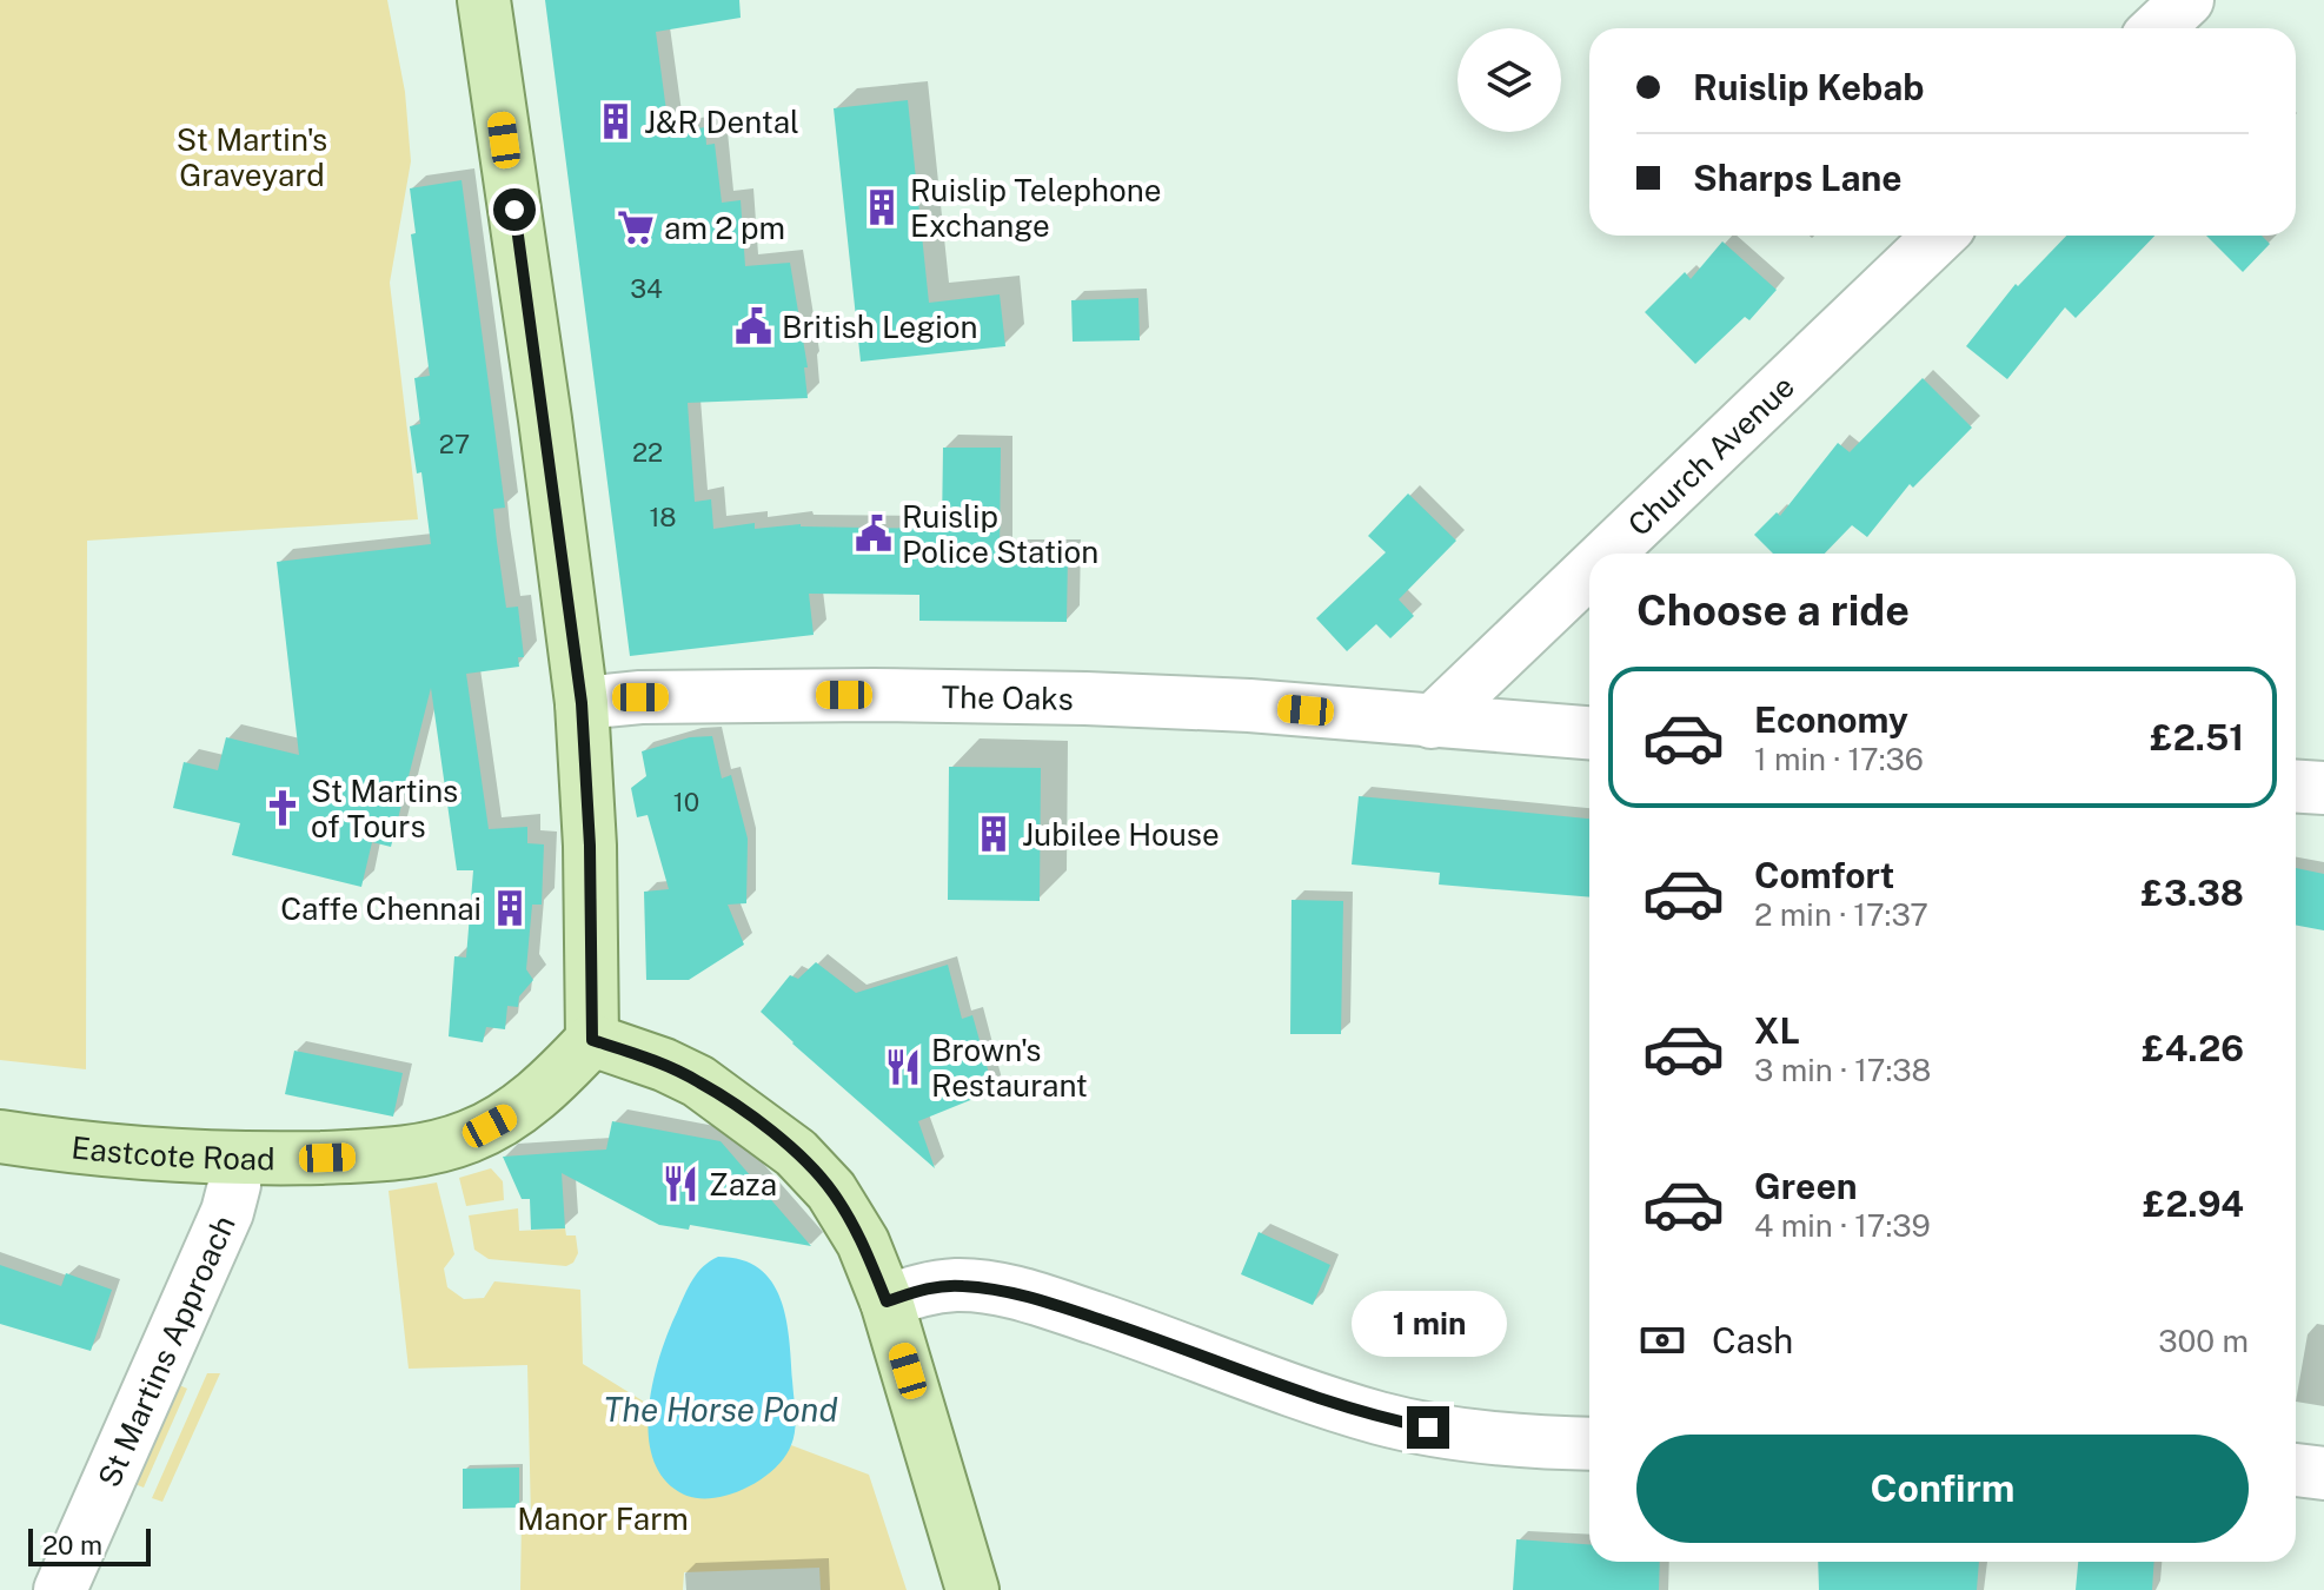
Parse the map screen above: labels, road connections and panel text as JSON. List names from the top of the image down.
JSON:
{
  "streets": {
    "main road": ["Eastcote Road"],
    "street": ["Church Avenue", "The Oaks", "St Martins Approach"]
  },
  "crossings": [
    ["Church Avenue", "The Oaks"],
    ["Eastcote Road", "St Martins Approach"]
  ],
  "water": ["The Horse Pond"],
  "parks": ["St Martin's Graveyard", "Manor Farm"],
  "places": {
    "building": [
      "J&R Dental",
      "Ruislip Telephone Exchange",
      "Jubilee House",
      "Caffe Chennai"
    ],
    "supermarket": ["am 2 pm"],
    "public building": ["British Legion", "Ruislip Police Station"],
    "church": ["St Martins of Tours"],
    "restaurant": ["Brown's Restaurant", "Zaza"]
  },
  "house_numbers": [
    "34",
    "27",
    "22",
    "18",
    "10"
  ],
  "scale_bar": "20 m",
  "page": {
    "banner": ["Ruislip Kebab", "Sharps Lane"],
    "heading": "Choose a ride",
    "list": [
      {
        "name": "Economy",
        "note": "1 min · 17:36",
        "value": "£2.51"
      },
      {
        "name": "Comfort",
        "note": "2 min · 17:37",
        "value": "£3.38"
      },
      {
        "name": "XL",
        "note": "3 min · 17:38",
        "value": "£4.26"
      },
      {
        "name": "Green",
        "note": "4 min · 17:39",
        "value": "£2.94"
      }
    ],
    "pay": ["Cash", "300 m"],
    "bubble": "1 min",
    "buttons": "Confirm",
    "scale": "20 m"
  }
}
